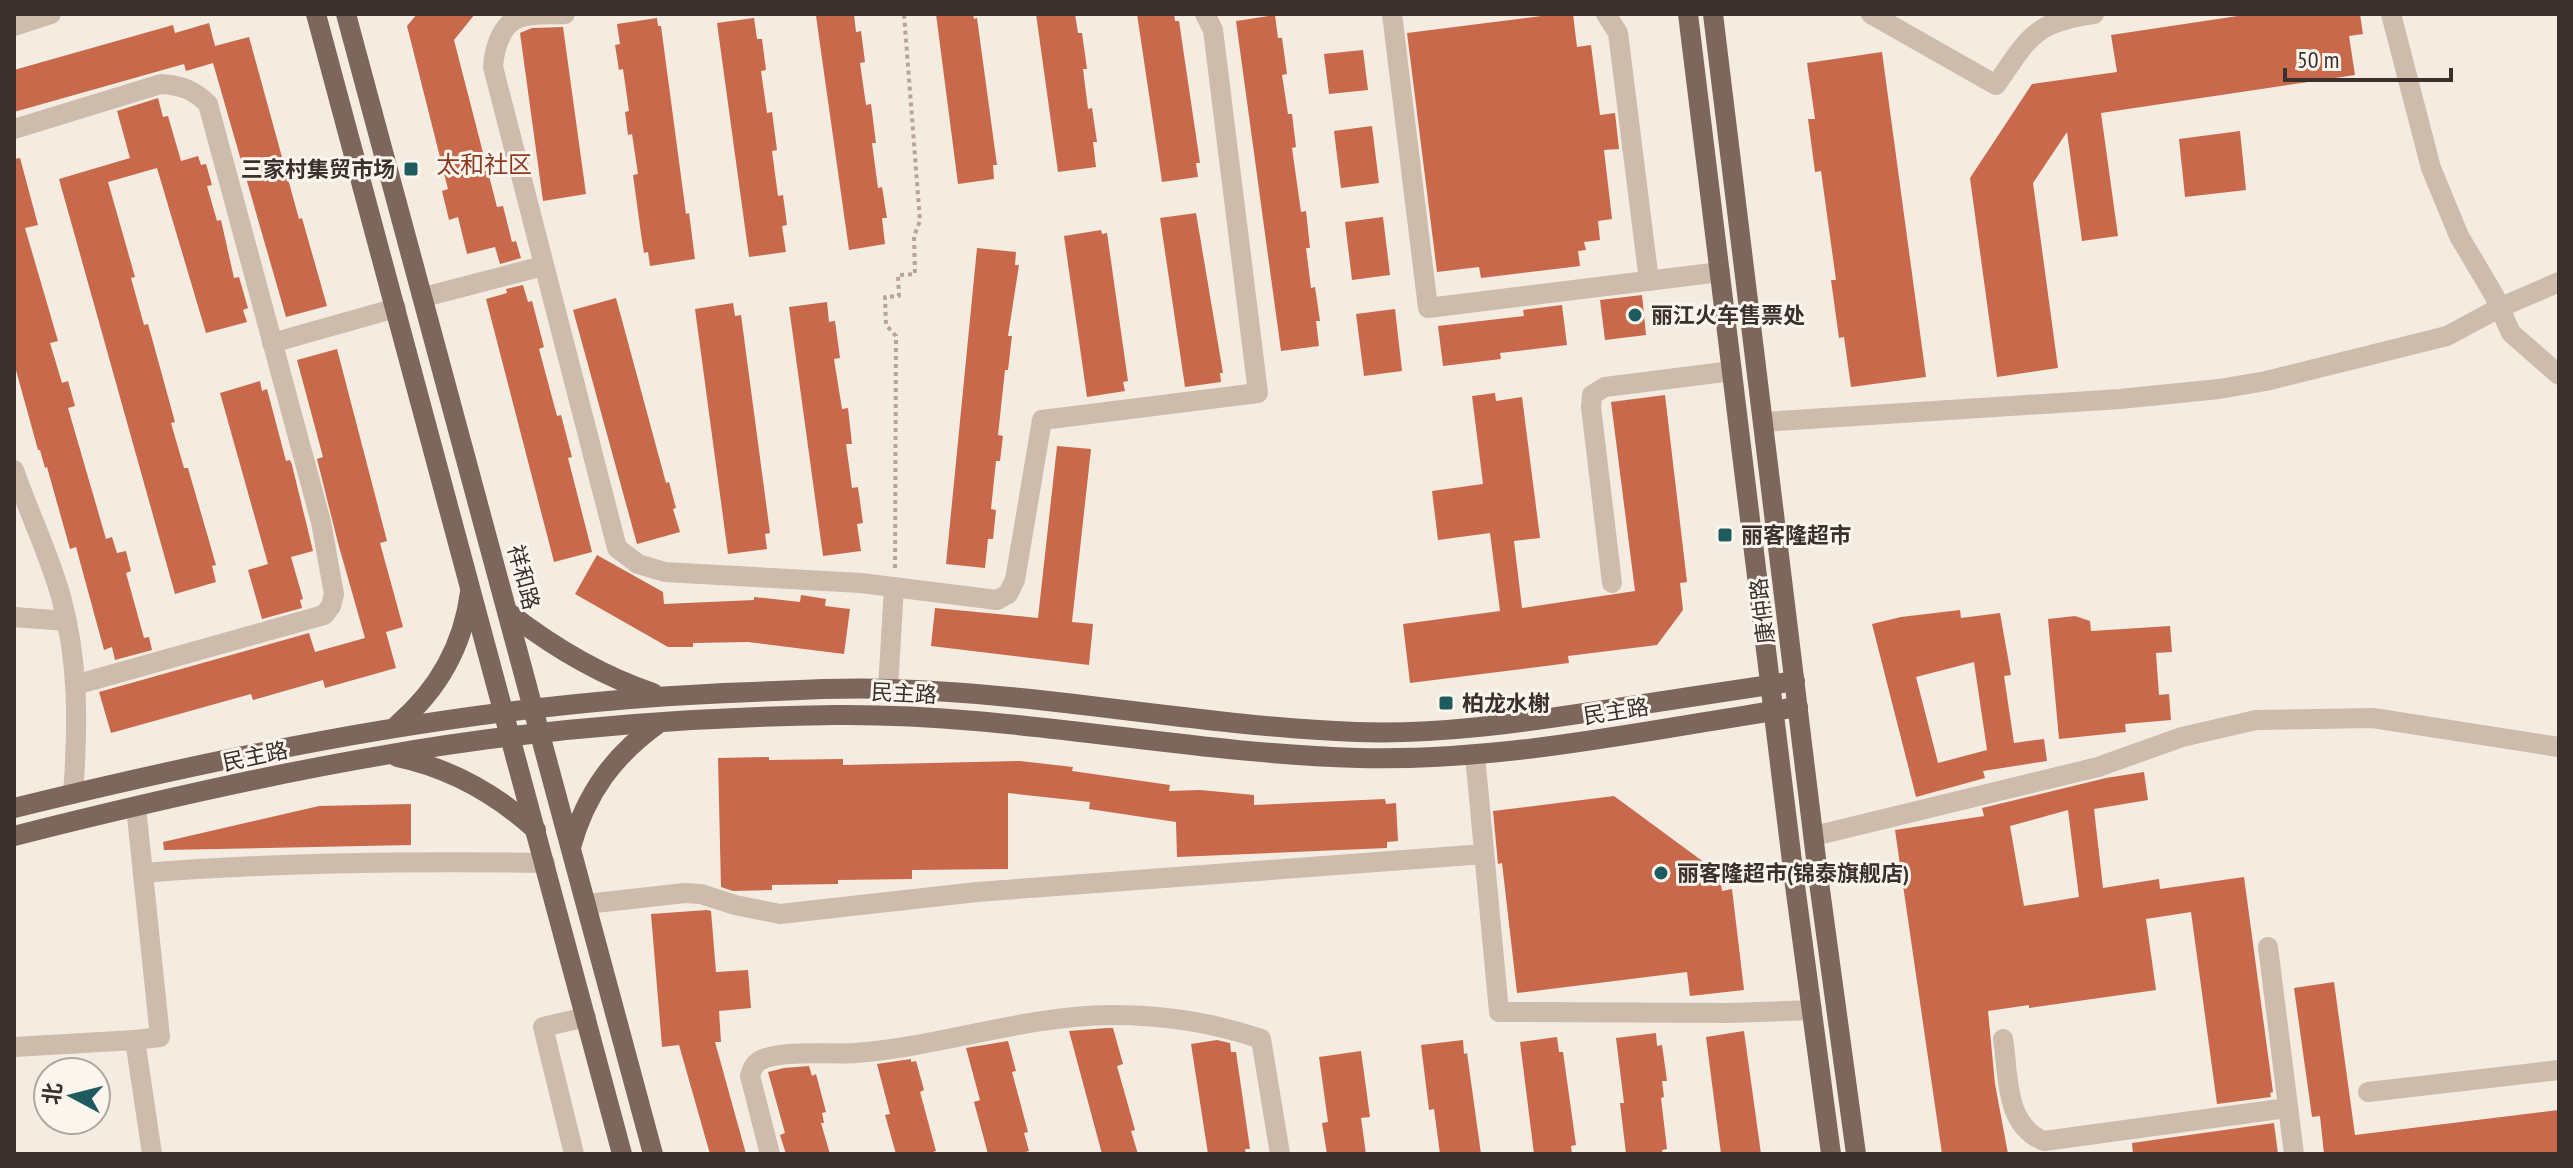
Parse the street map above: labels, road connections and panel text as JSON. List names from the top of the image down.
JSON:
{
  "streets": {
    "main road": ["祥和路", "康仲路", "民主路"]
  },
  "crossings": [
    ["祥和路", "民主路"],
    ["康仲路", "民主路"]
  ],
  "districts": ["太和社区"],
  "places": {
    "transit": ["三家村集贸市场", "丽客隆超市", "柏龙水榭"],
    "other": ["丽江火车售票处", "丽客隆超市(锦泰旗舰店)"]
  },
  "scale_bar": "50 m",
  "north": "left"
}
